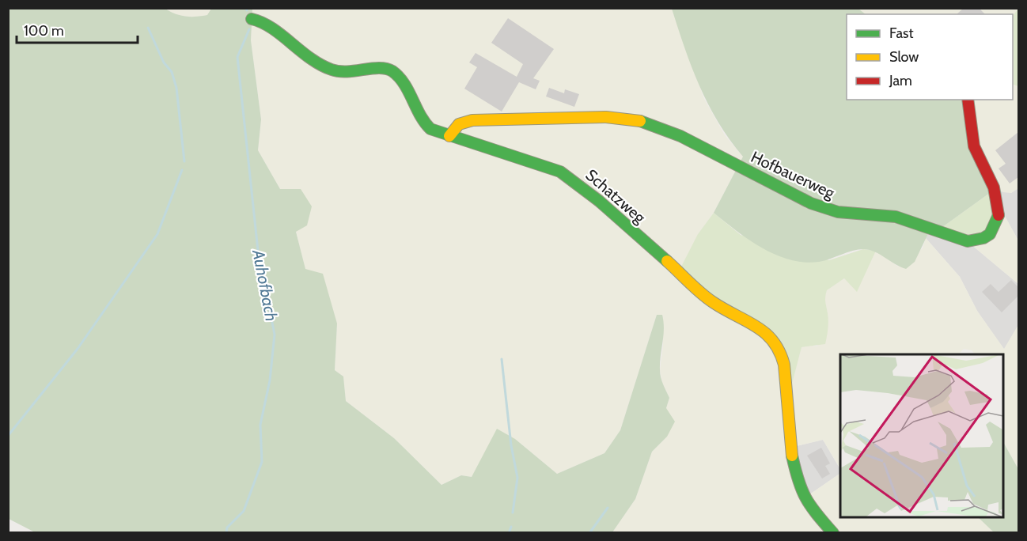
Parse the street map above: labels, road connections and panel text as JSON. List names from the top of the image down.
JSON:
{
  "streets": {
    "street": ["Hofbauerweg", "Schatzweg"]
  },
  "crossings": [
    ["Hofbauerweg", "Schatzweg"]
  ],
  "water": ["Auhofbach"],
  "legend": ["Fast", "Slow", "Jam"],
  "scale_bar": "100 m"
}
